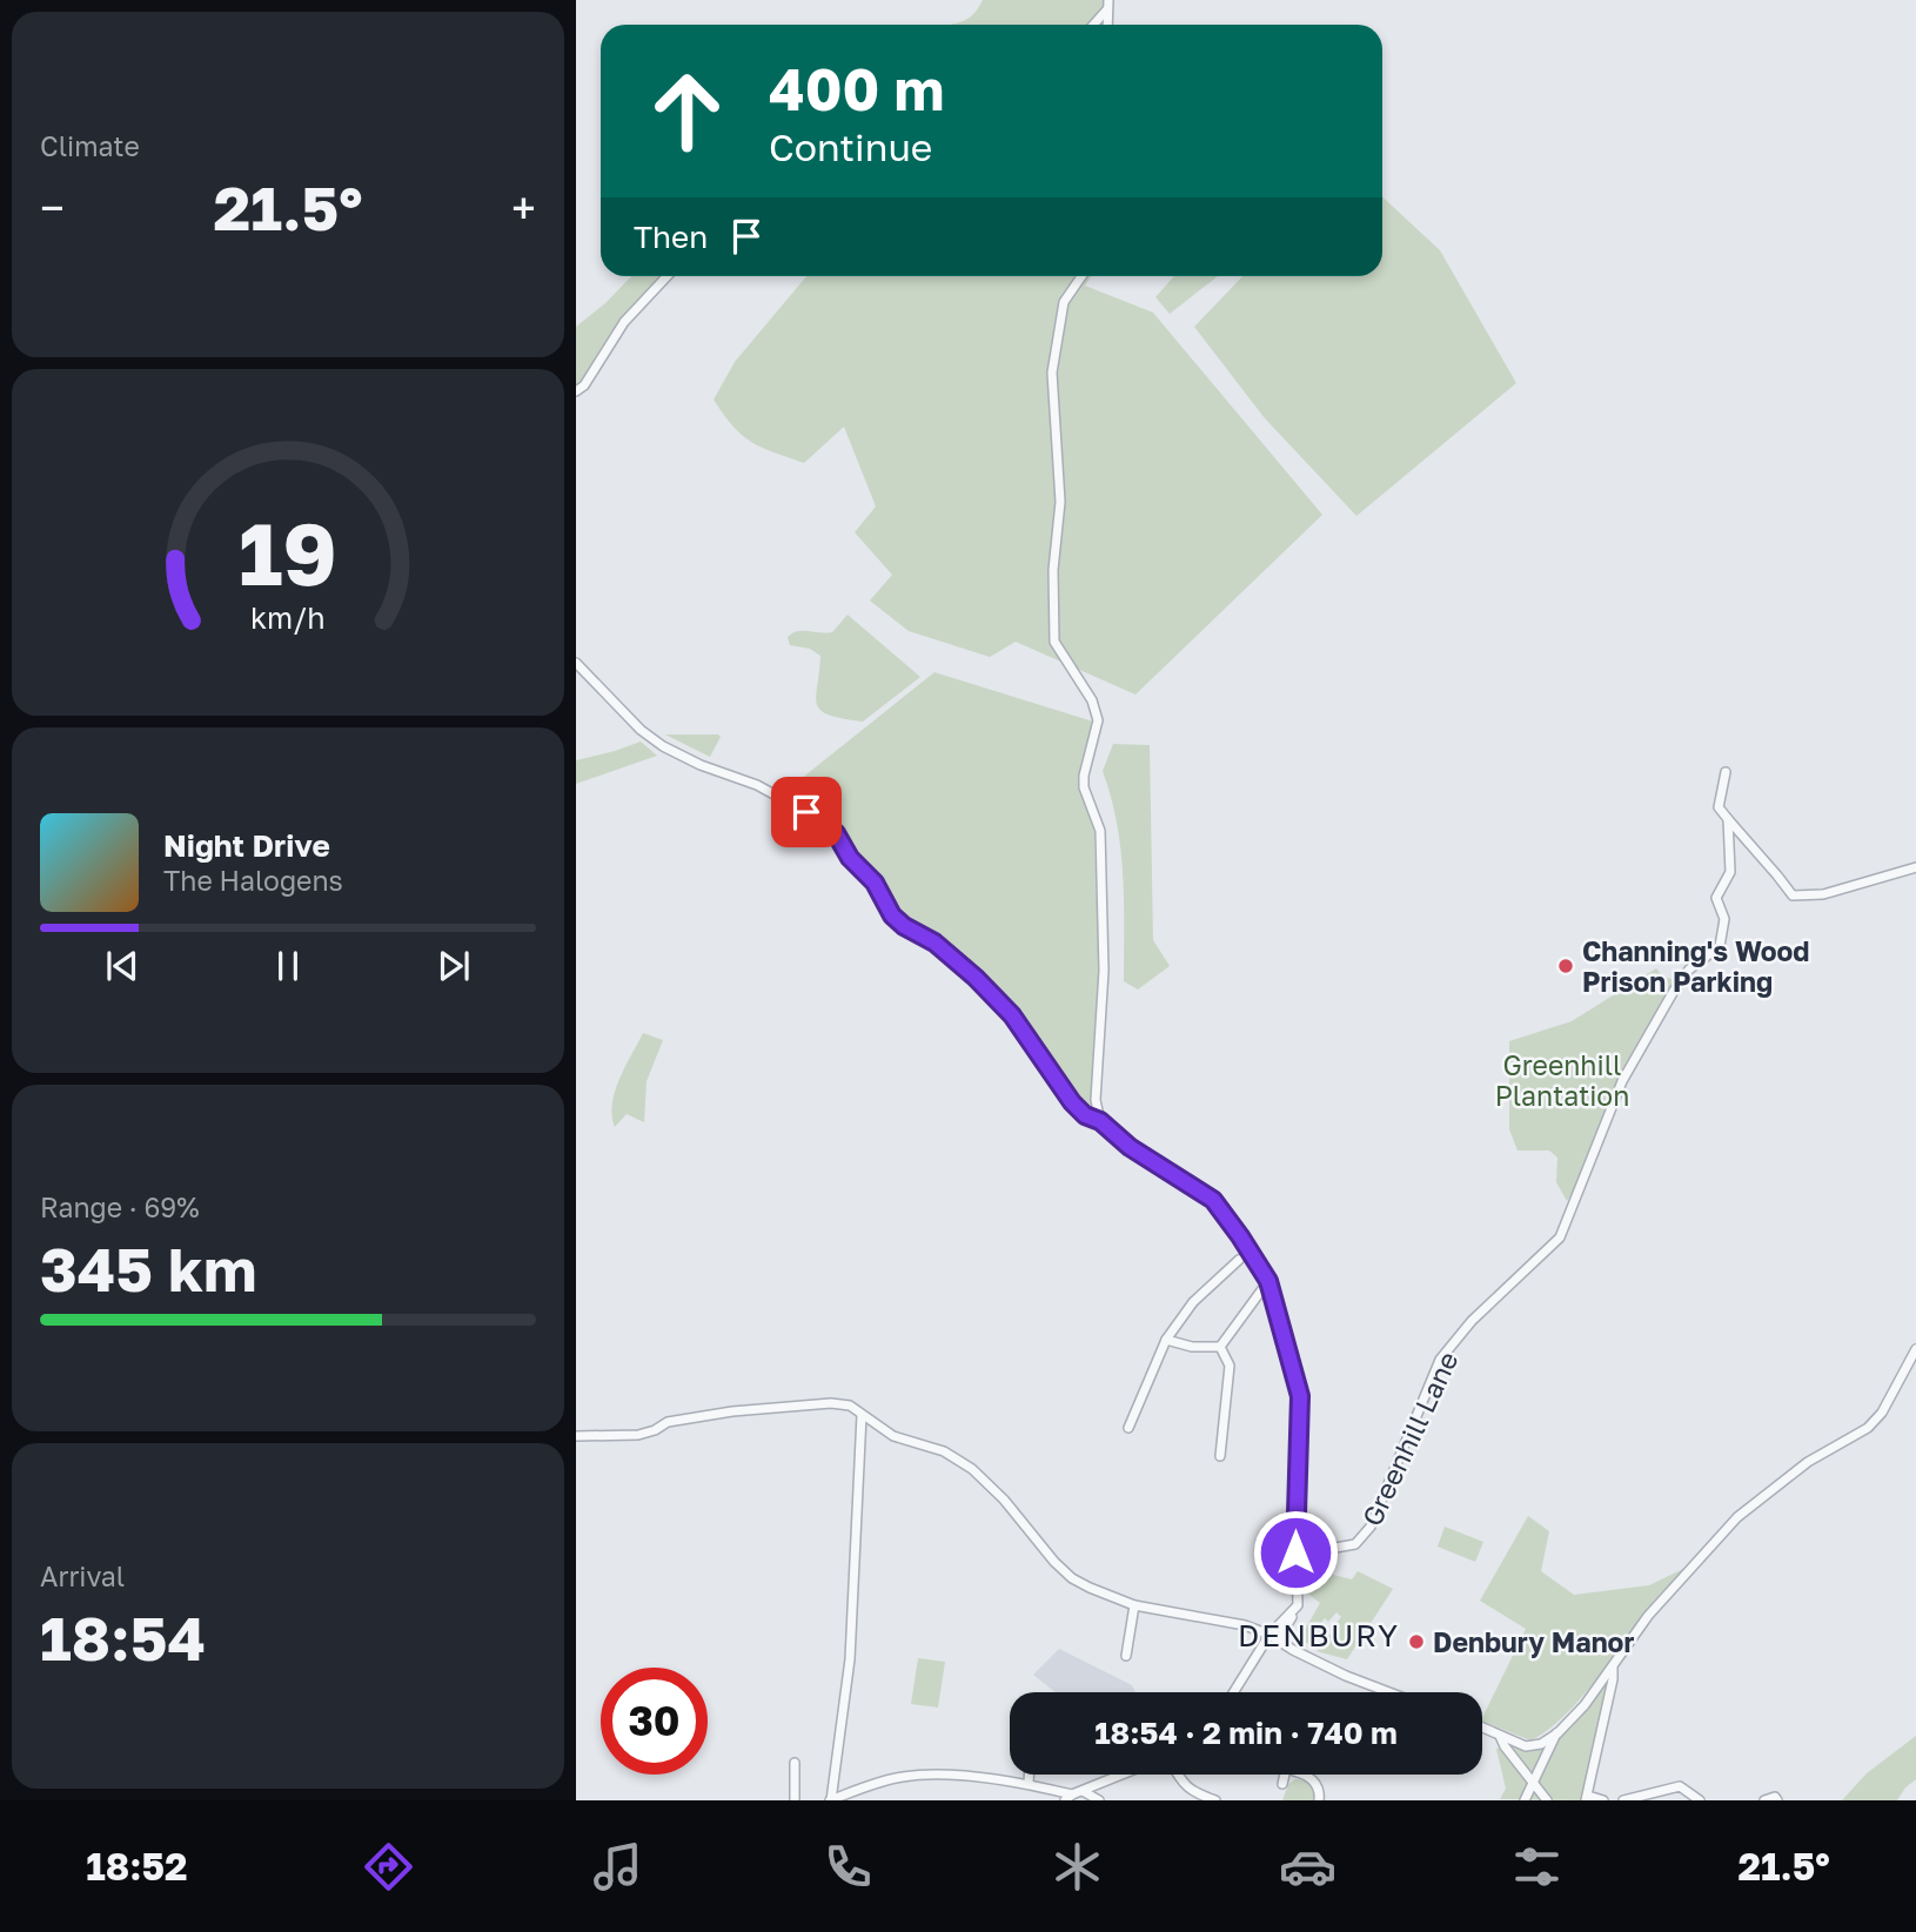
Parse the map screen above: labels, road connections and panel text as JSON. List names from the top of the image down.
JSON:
{
  "streets": {
    "street": ["Greenhill Lane"]
  },
  "districts": ["DENBURY"],
  "parks": ["Greenhill Plantation"],
  "places": ["Channing's Wood Prison Parking", "Denbury Manor"],
  "page": {
    "tile": [
      "Climate",
      ["Range · 69%", "345 km"],
      ["Arrival", "18:54"]
    ],
    "turn": ["400 m", "Continue"],
    "heat": ["−", "21.5°", "+"],
    "then": "Then",
    "song": ["Night Drive", "The Halogens"],
    "limit": "30",
    "trip": "18:54 · 2 min · 740 m",
    "tabs": ["18:52", "21.5°"],
    "gauge": ["19", "km/h"]
  }
}
